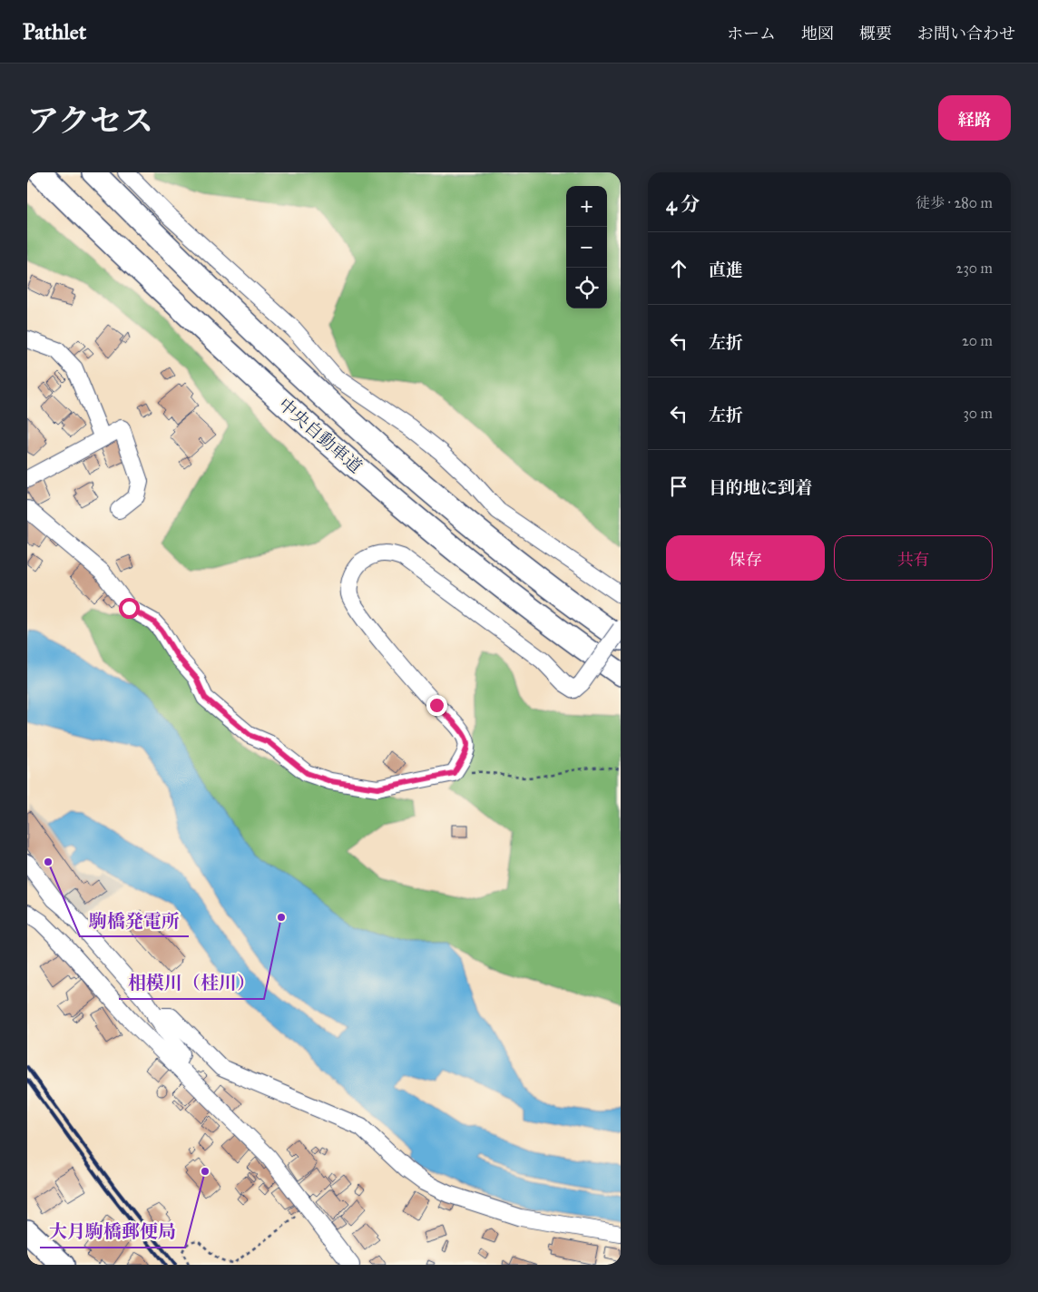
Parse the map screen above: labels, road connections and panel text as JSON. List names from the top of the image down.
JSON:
{
  "streets": {
    "highway": ["中央自動車道"]
  },
  "places": ["駒橋発電所", "相模川（桂川）", "大月駒橋郵便局"],
  "page": {
    "header": "Pathlet",
    "nav": [
      "ホーム",
      "地図",
      "概要",
      "お問い合わせ"
    ],
    "title": "アクセス",
    "buttons": [
      "経路",
      ["保存", "共有"]
    ],
    "heading": ["4 分", "徒歩 · 280 m"],
    "map_buttons": ["+", "−"],
    "list": [
      ["直進", "230 m"],
      ["左折", "20 m"],
      ["左折", "30 m"],
      "目的地に到着"
    ]
  }
}
